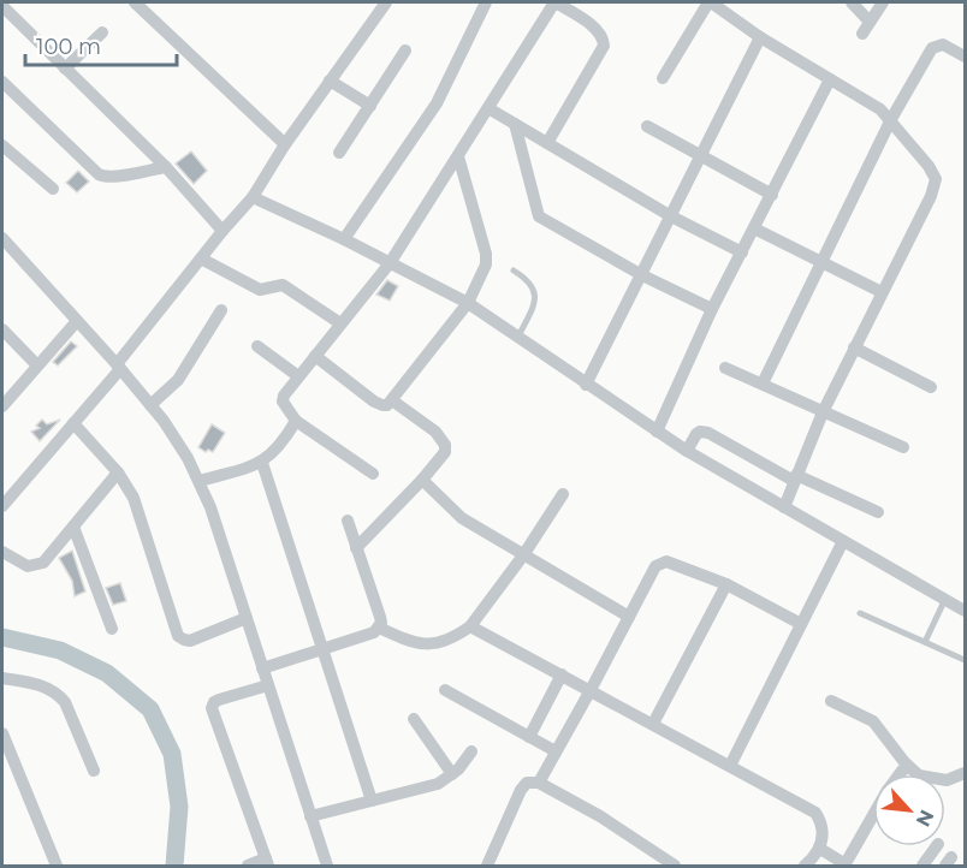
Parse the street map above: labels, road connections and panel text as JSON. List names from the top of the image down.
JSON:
{
  "scale_bar": "100 m",
  "north": "bottom right"
}
